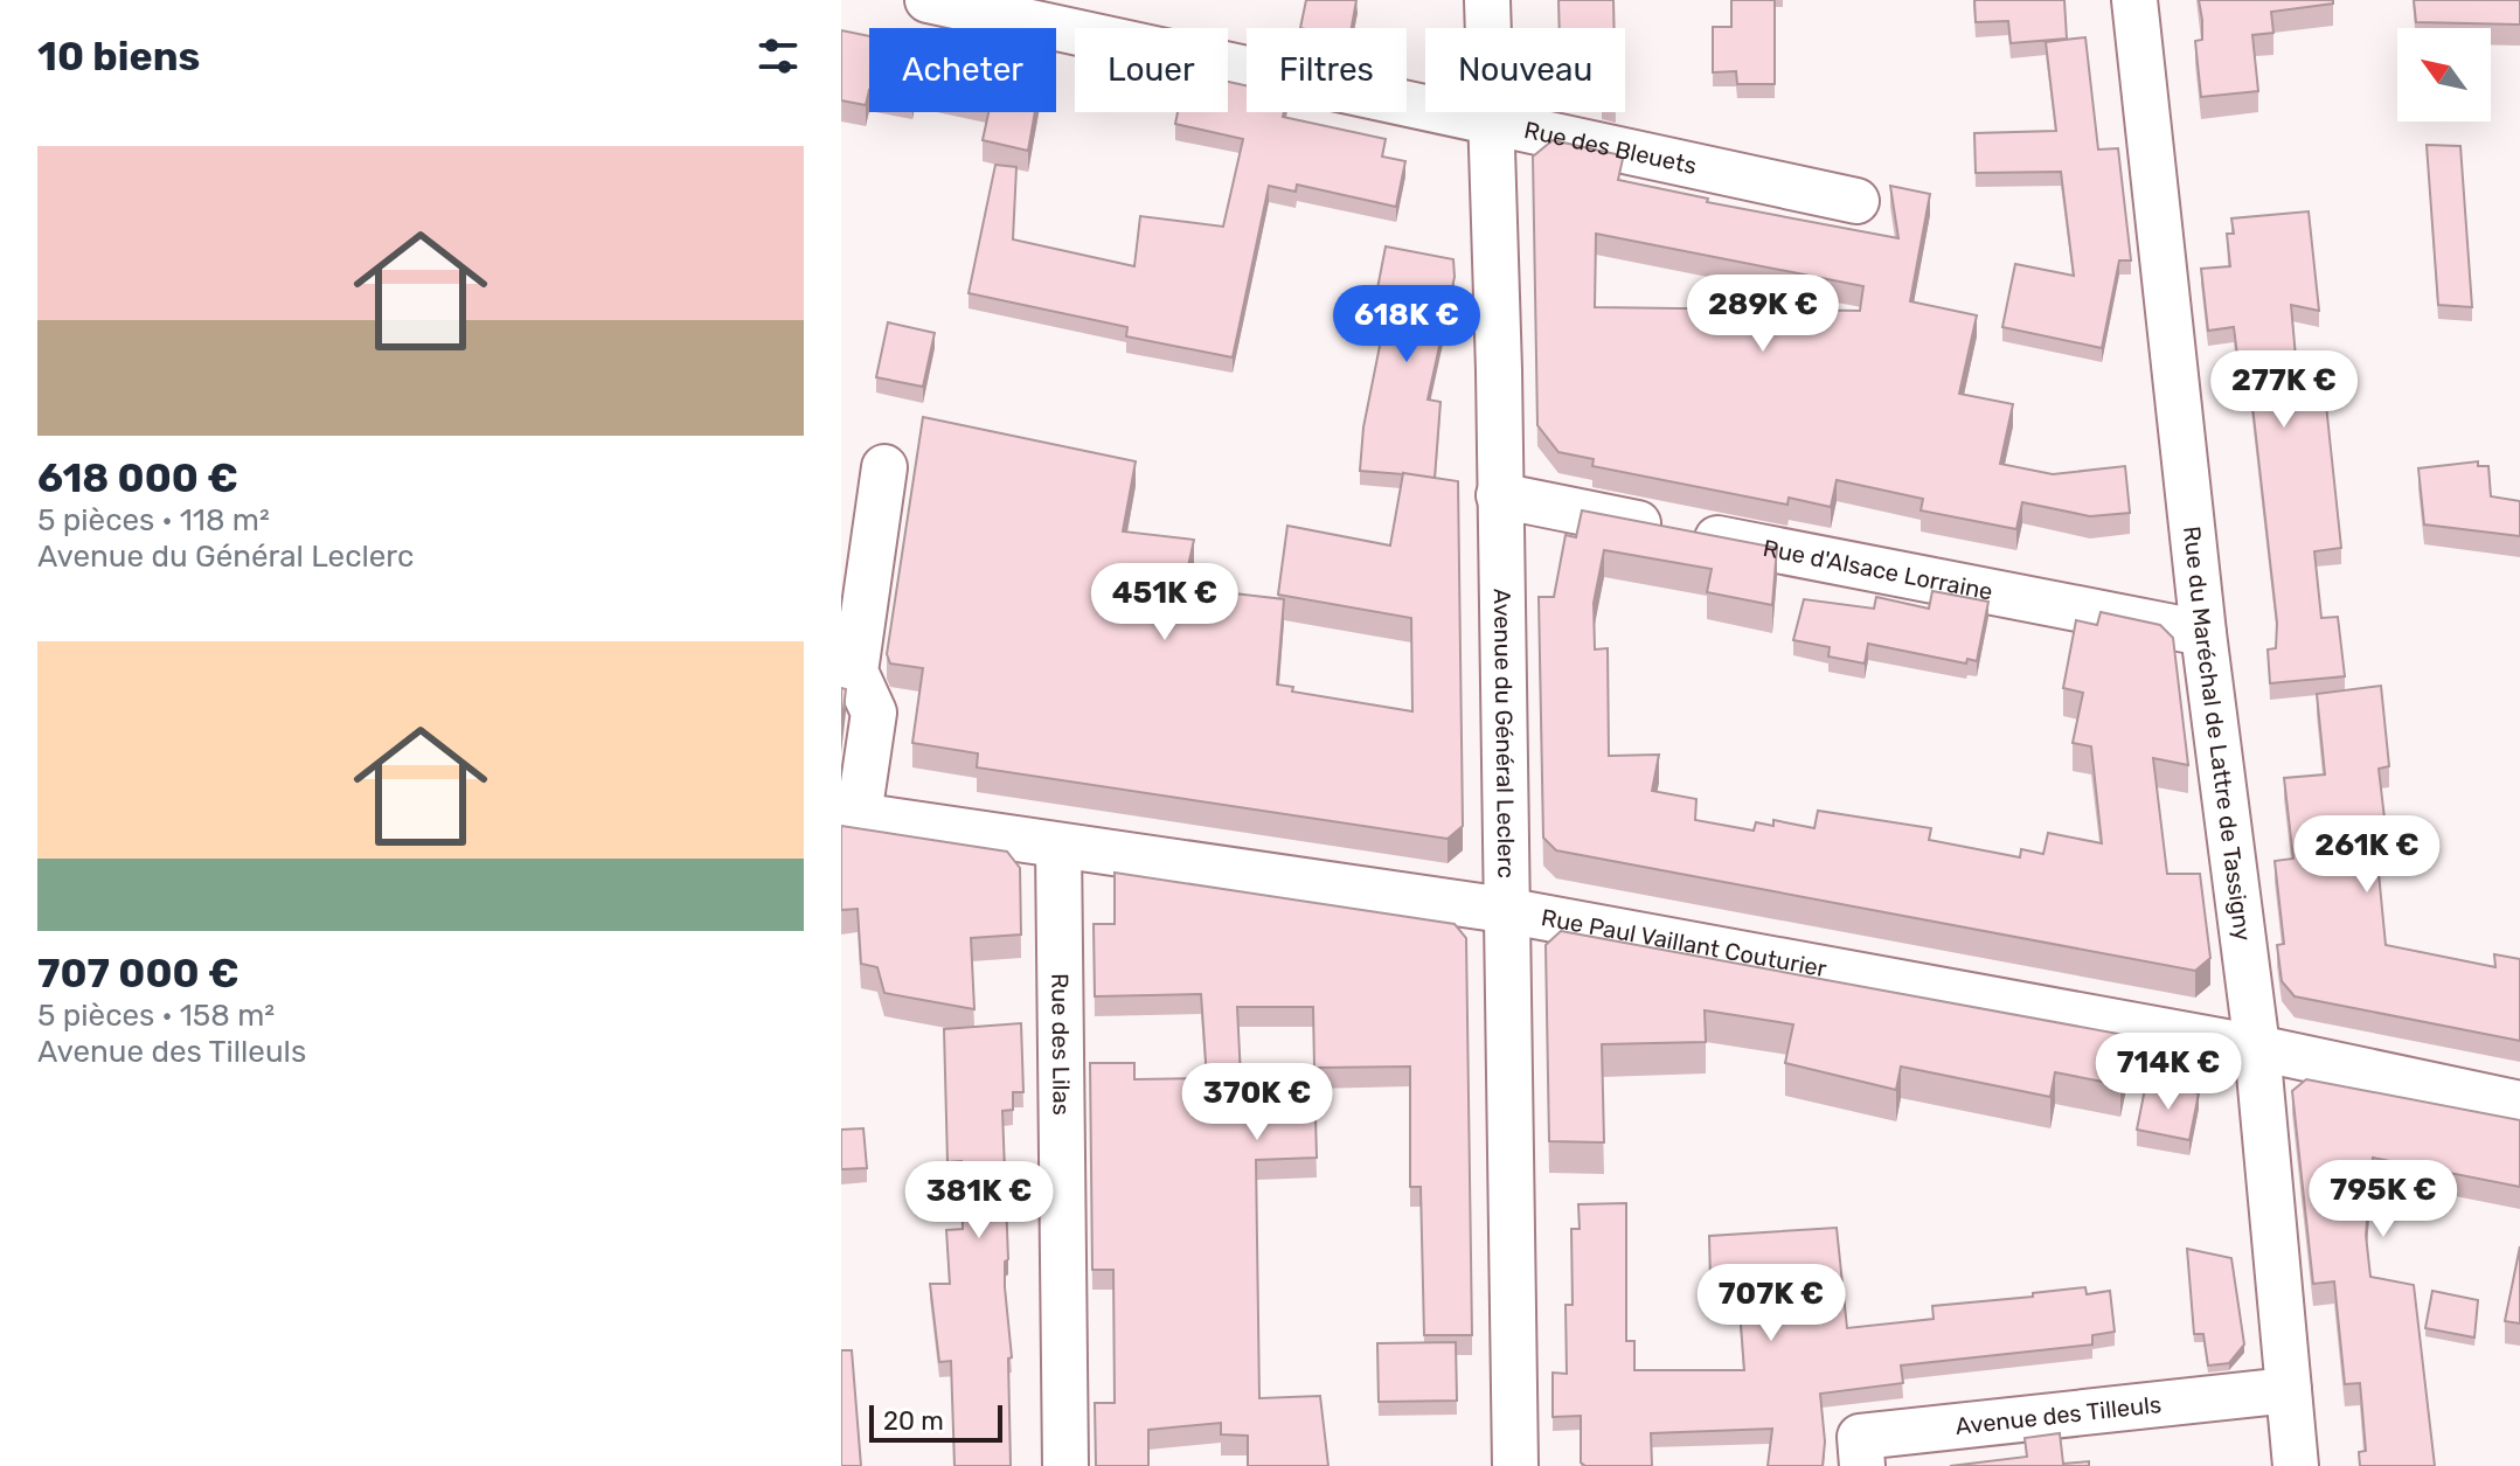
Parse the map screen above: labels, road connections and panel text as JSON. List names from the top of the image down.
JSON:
{
  "streets": {
    "street": [
      "Rue des Bleuets",
      "Rue d'Alsace Lorraine",
      "Avenue du Général Leclerc",
      "Rue du Maréchal de Lattre de Tassigny",
      "Rue Paul Vaillant Couturier",
      "Rue des Lilas",
      "Avenue des Tilleuls"
    ]
  },
  "crossings": [
    ["Rue des Bleuets", "Avenue du Général Leclerc"],
    ["Rue d'Alsace Lorraine", "Avenue du Général Leclerc"],
    ["Rue d'Alsace Lorraine", "Rue du Maréchal de Lattre de Tassigny"],
    ["Avenue du Général Leclerc", "Rue Paul Vaillant Couturier"],
    ["Rue du Maréchal de Lattre de Tassigny", "Rue Paul Vaillant Couturier"],
    ["Rue du Maréchal de Lattre de Tassigny", "Avenue des Tilleuls"],
    ["Rue Paul Vaillant Couturier", "Rue des Lilas"]
  ],
  "scale_bar": "20 m",
  "north": "top left",
  "page": {
    "heading": "10 biens",
    "chip": [
      "Acheter",
      "Louer",
      "Filtres",
      "Nouveau"
    ],
    "list": [
      {
        "name": "618 000 €",
        "note": "5 pièces · 118 m² · Avenue du Général Leclerc"
      },
      {
        "name": "707 000 €",
        "note": "5 pièces · 158 m² · Avenue des Tilleuls"
      }
    ],
    "price": [
      "289K €",
      "618K €",
      "277K €",
      "451K €",
      "261K €",
      "714K €",
      "370K €",
      "795K €",
      "381K €",
      "707K €"
    ],
    "scale": "20 m"
  }
}
